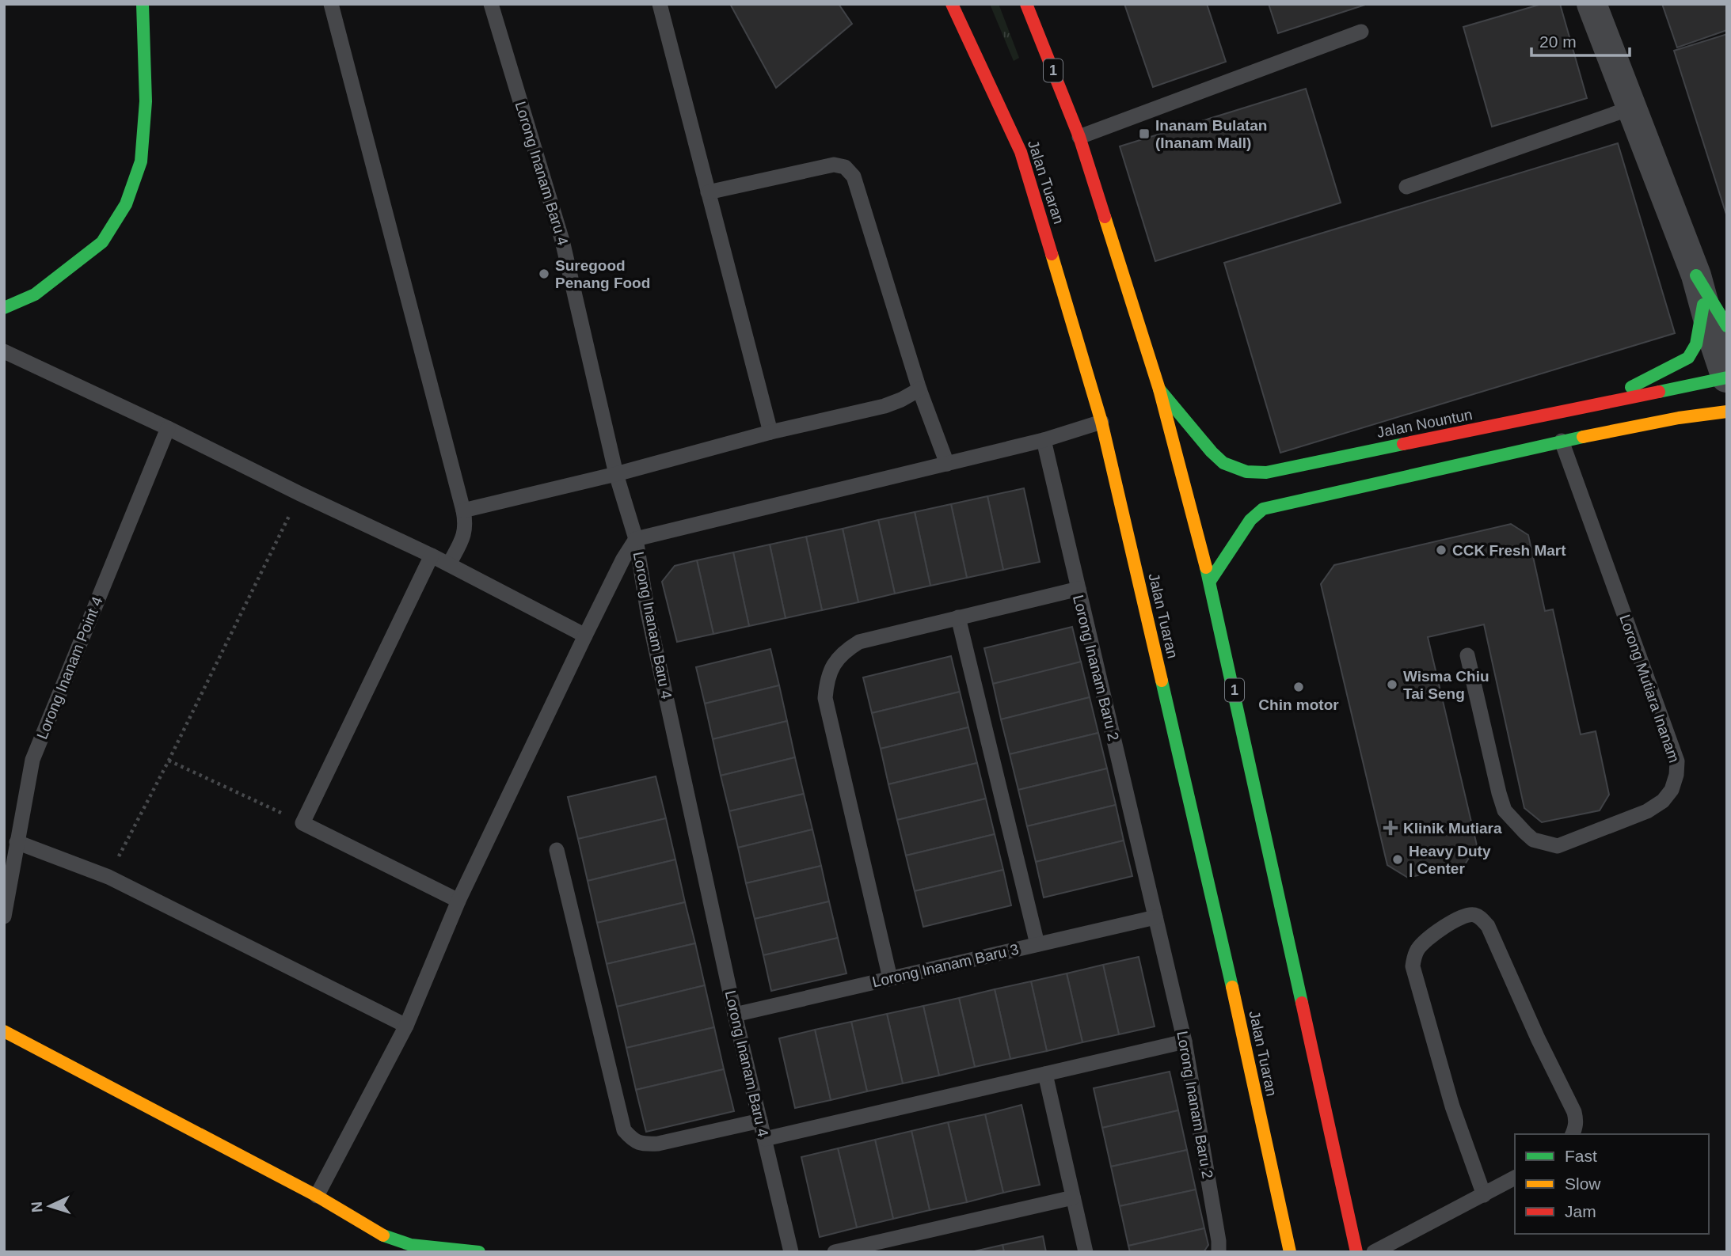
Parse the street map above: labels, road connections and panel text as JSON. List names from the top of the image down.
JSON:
{
  "streets": {
    "main road": ["1", "Jalan Tuaran", "Jalan Nountun"],
    "lane": [
      "Lorong Inanam Baru 4",
      "Lorong Inanam Point 4",
      "Lorong Inanam Baru 2",
      "Lorong Mutiara Inanam",
      "Lorong Inanam Baru 3"
    ]
  },
  "crossings": [
    ["1", "Jalan Nountun"],
    ["Lorong Inanam Baru 4", "Lorong Inanam Baru 3"],
    ["Lorong Inanam Baru 2", "Lorong Inanam Baru 3"]
  ],
  "places": {
    "transit": ["Inanam Bulatan (Inanam Mall)"],
    "other": [
      "Suregood Penang Food",
      "CCK Fresh Mart",
      "Wisma Chiu Tai Seng",
      "Chin motor",
      "Heavy Duty | Center"
    ],
    "health": ["Klinik Mutiara"]
  },
  "legend": ["Fast", "Slow", "Jam"],
  "scale_bar": "20 m",
  "north": "left"
}
